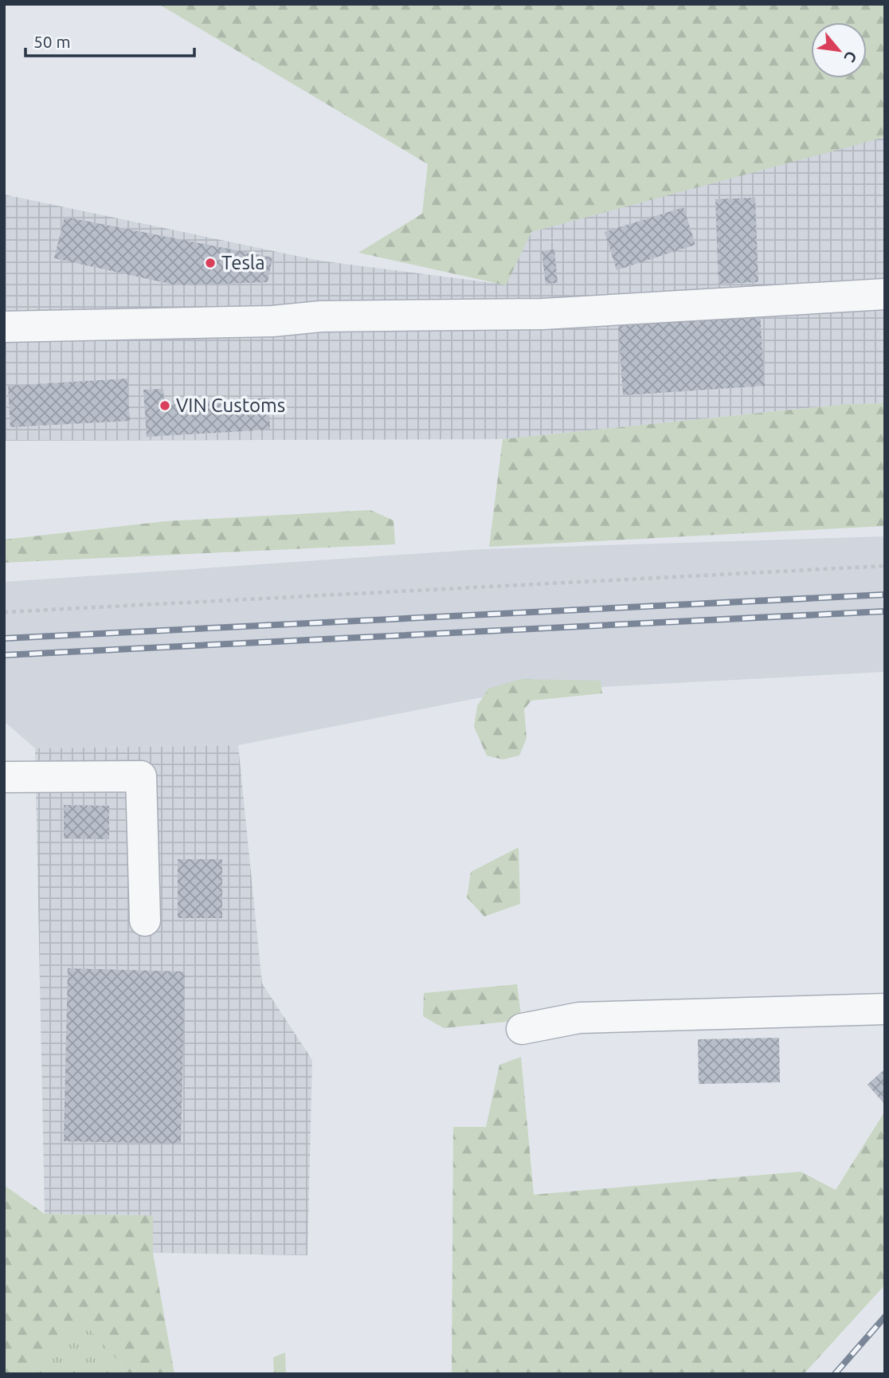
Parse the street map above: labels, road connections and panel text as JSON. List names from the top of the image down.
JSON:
{
  "places": ["Tesla", "VIN Customs"],
  "scale_bar": "50 m",
  "north": "bottom right"
}
